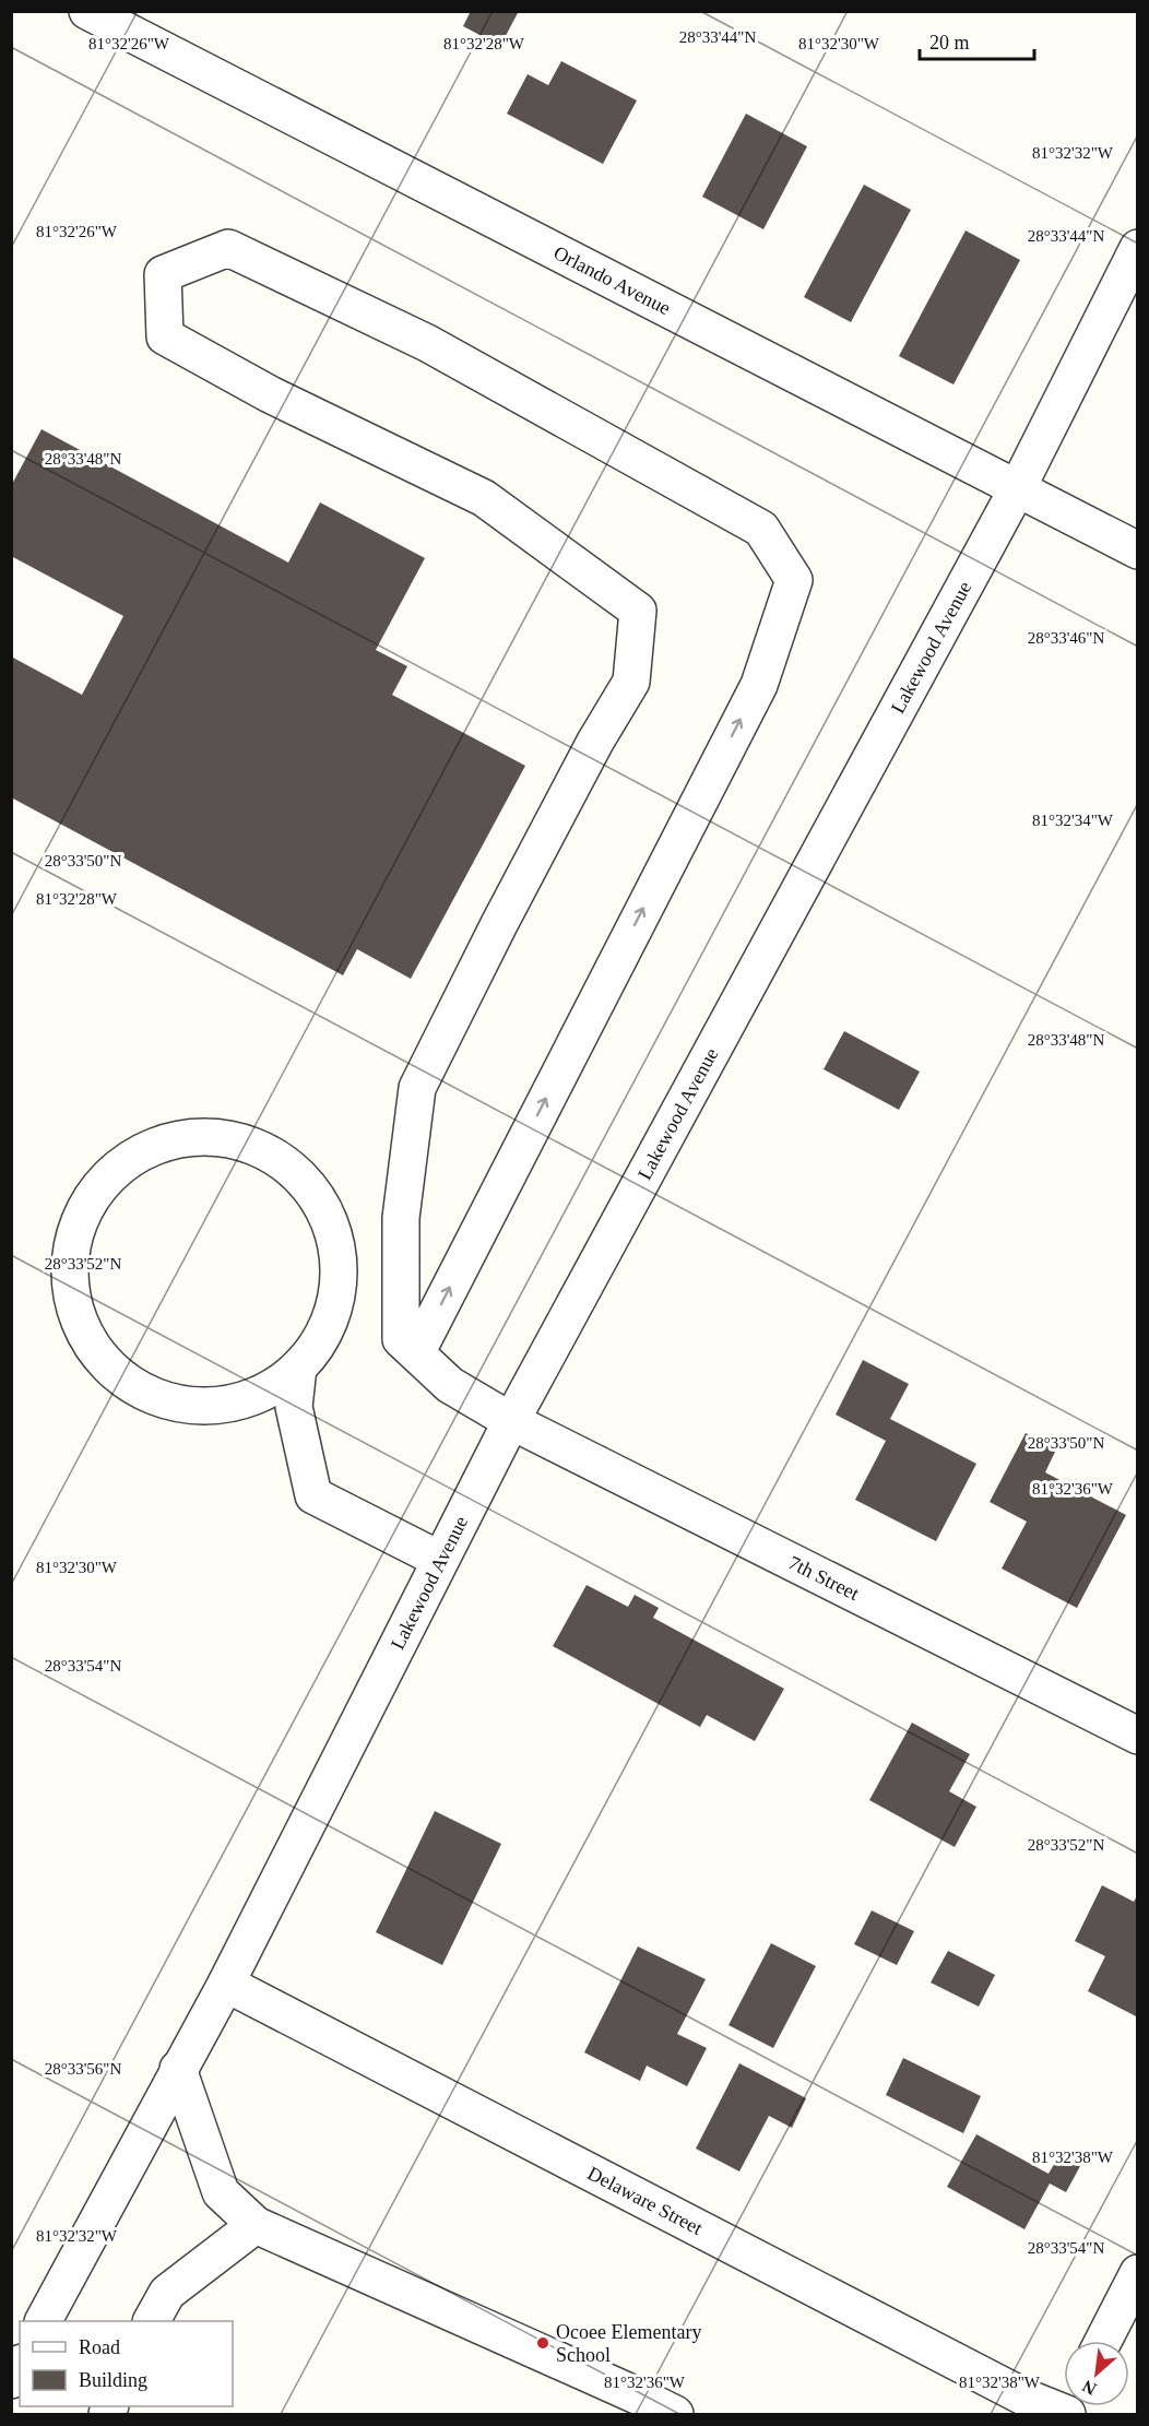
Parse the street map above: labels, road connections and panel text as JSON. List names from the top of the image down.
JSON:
{
  "streets": {
    "street": [
      "Orlando Avenue",
      "Lakewood Avenue",
      "7th Street",
      "Delaware Street"
    ]
  },
  "crossings": [
    ["Orlando Avenue", "Lakewood Avenue"],
    ["Lakewood Avenue", "7th Street"],
    ["Lakewood Avenue", "Delaware Street"]
  ],
  "places": ["Ocoee Elementary School"],
  "legend": ["Road", "Building"],
  "scale_bar": "20 m",
  "north": "bottom left",
  "coordinates": [
    "28°33'44\"N",
    "81°32'26\"W",
    "81°32'28\"W",
    "81°32'30\"W",
    "81°32'32\"W",
    "28°33'48\"N",
    "28°33'46\"N",
    "81°32'34\"W",
    "28°33'50\"N",
    "28°33'52\"N",
    "81°32'36\"W",
    "28°33'54\"N",
    "28°33'56\"N",
    "81°32'38\"W"
  ]
}
